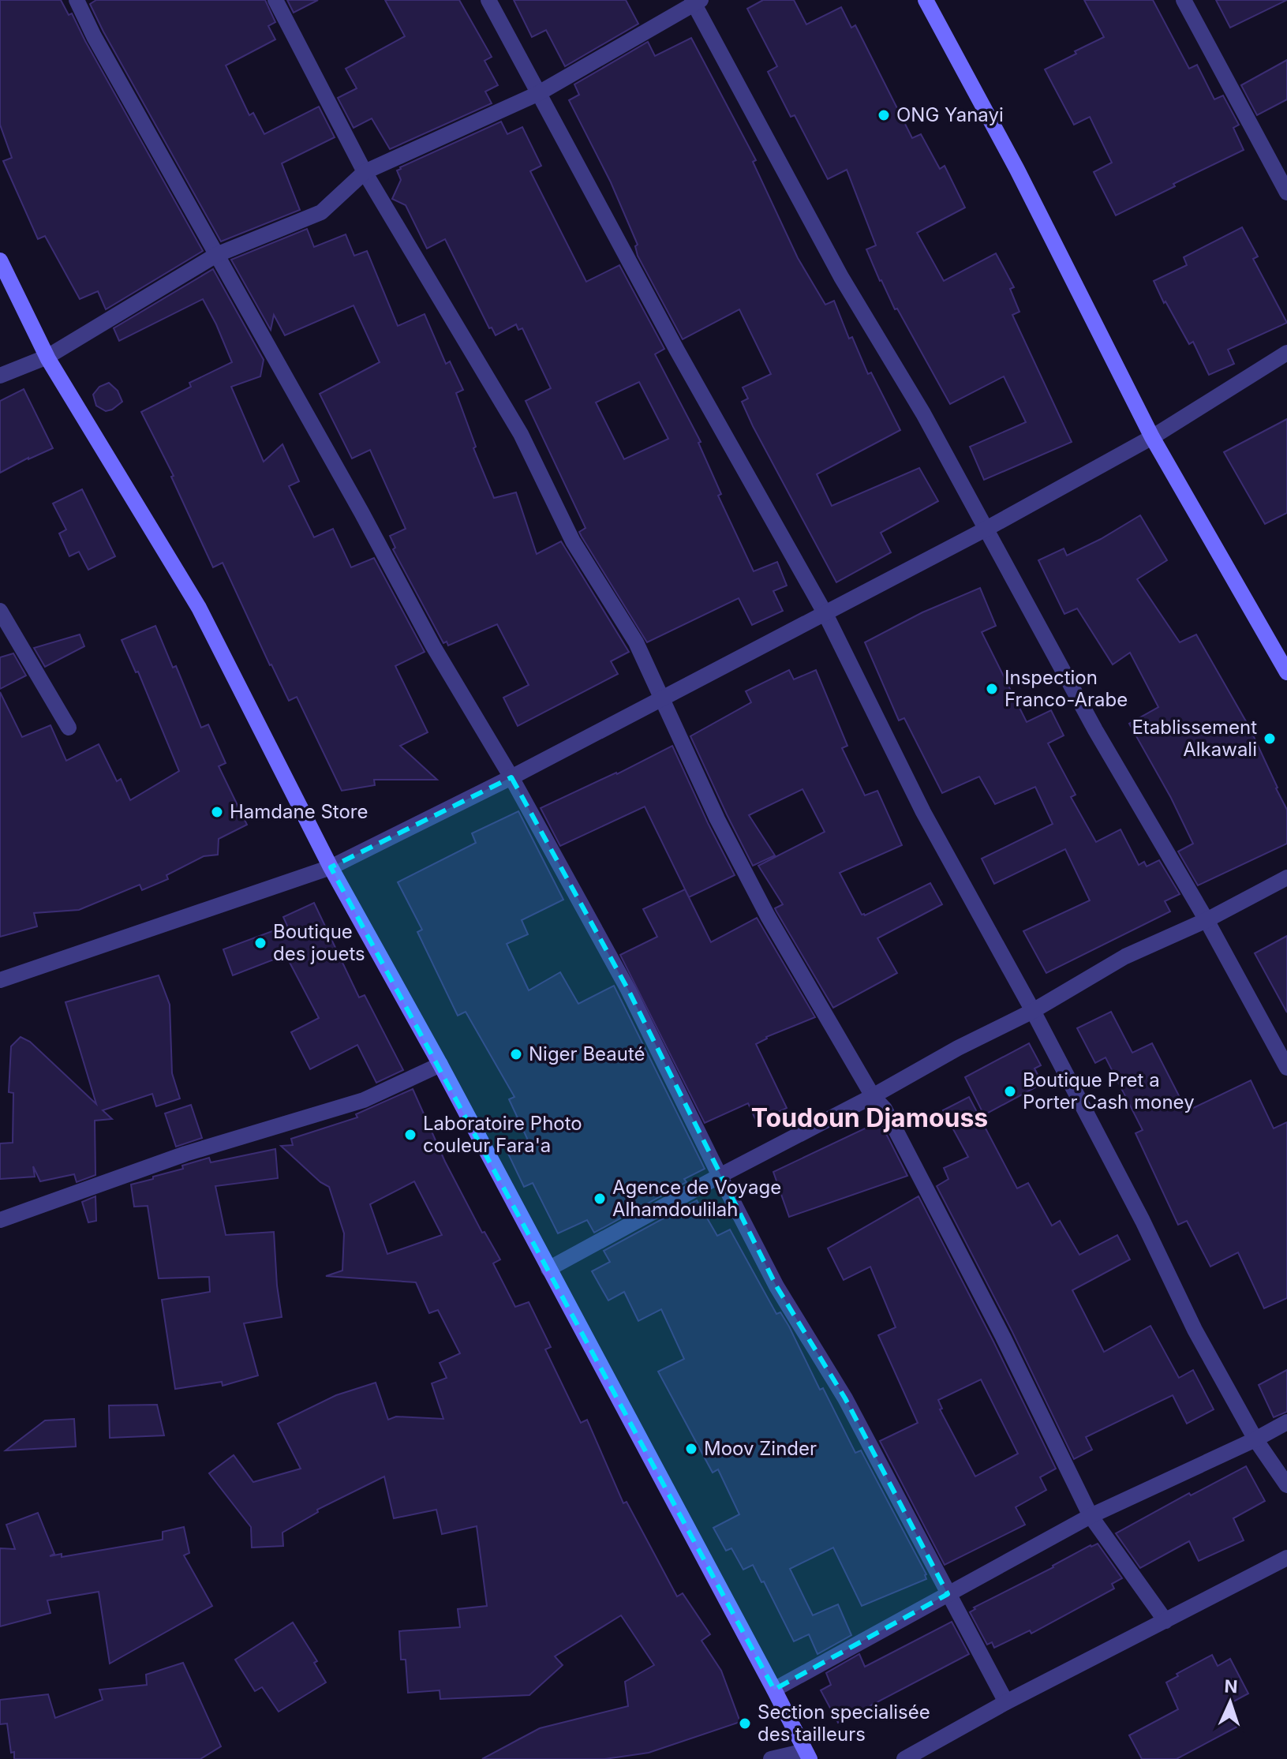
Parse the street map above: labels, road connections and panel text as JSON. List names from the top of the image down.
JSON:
{
  "districts": ["Toudoun Djamouss"],
  "places": [
    "ONG Yanayi",
    "Inspection Franco-Arabe",
    "Etablissement Alkawali",
    "Hamdane Store",
    "Boutique des jouets",
    "Niger Beauté",
    "Boutique Pret a Porter Cash money",
    "Laboratoire Photo couleur Fara'a",
    "Agence de Voyage Alhamdoulilah",
    "Moov Zinder",
    "Section specialisée des tailleurs"
  ],
  "north": "top"
}
